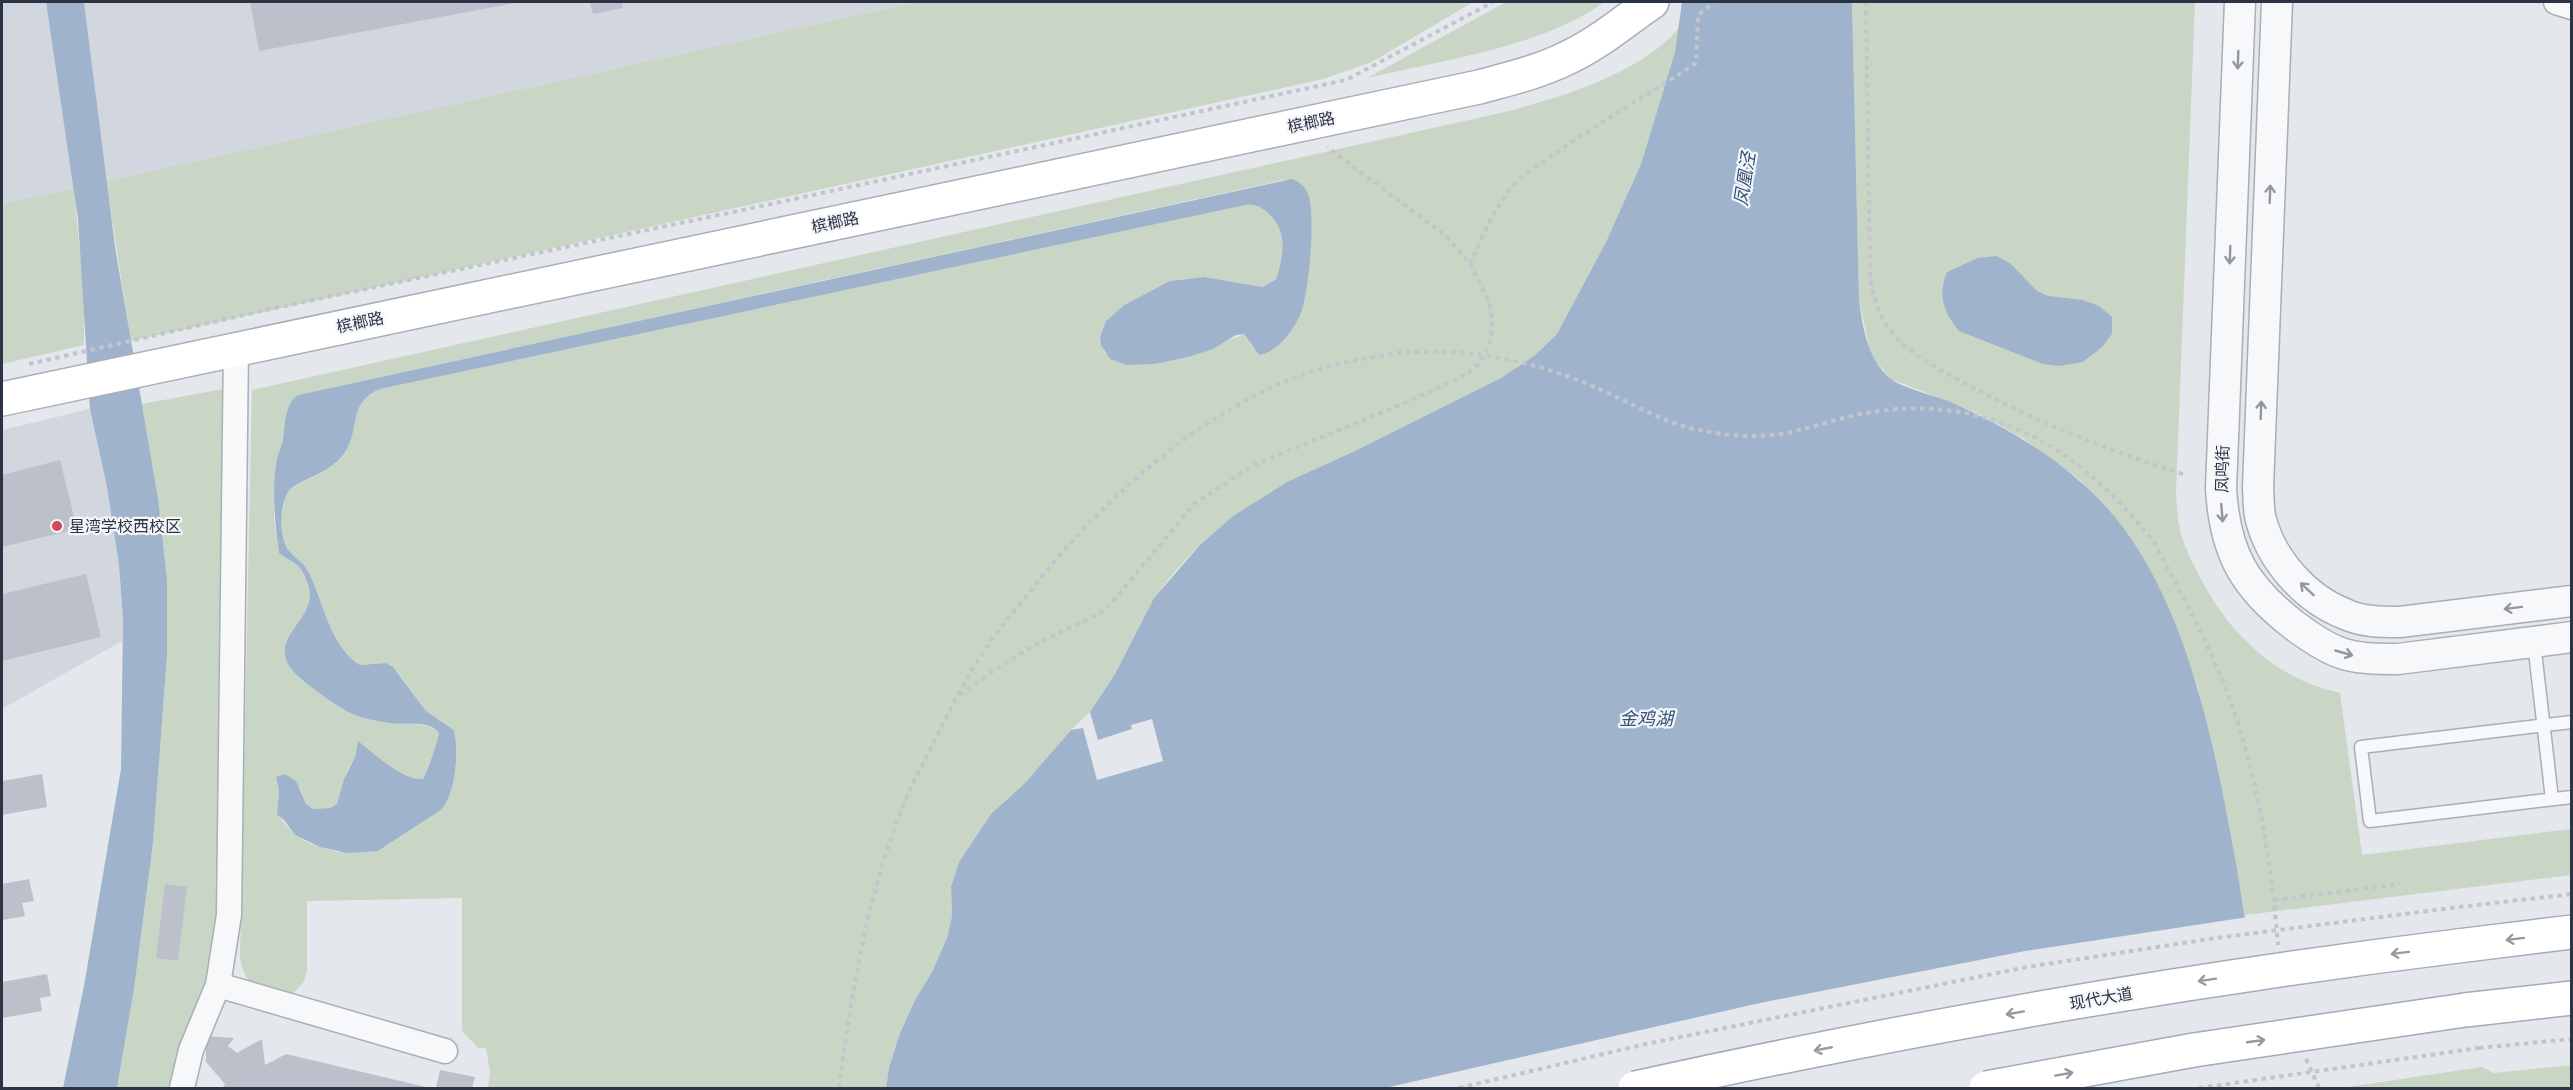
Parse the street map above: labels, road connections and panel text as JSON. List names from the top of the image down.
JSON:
{
  "streets": {
    "main road": ["槟榔路", "现代大道"],
    "street": ["凤鸣街"]
  },
  "water": ["凤凰泾", "金鸡湖"],
  "places": ["星湾学校西校区"]
}
